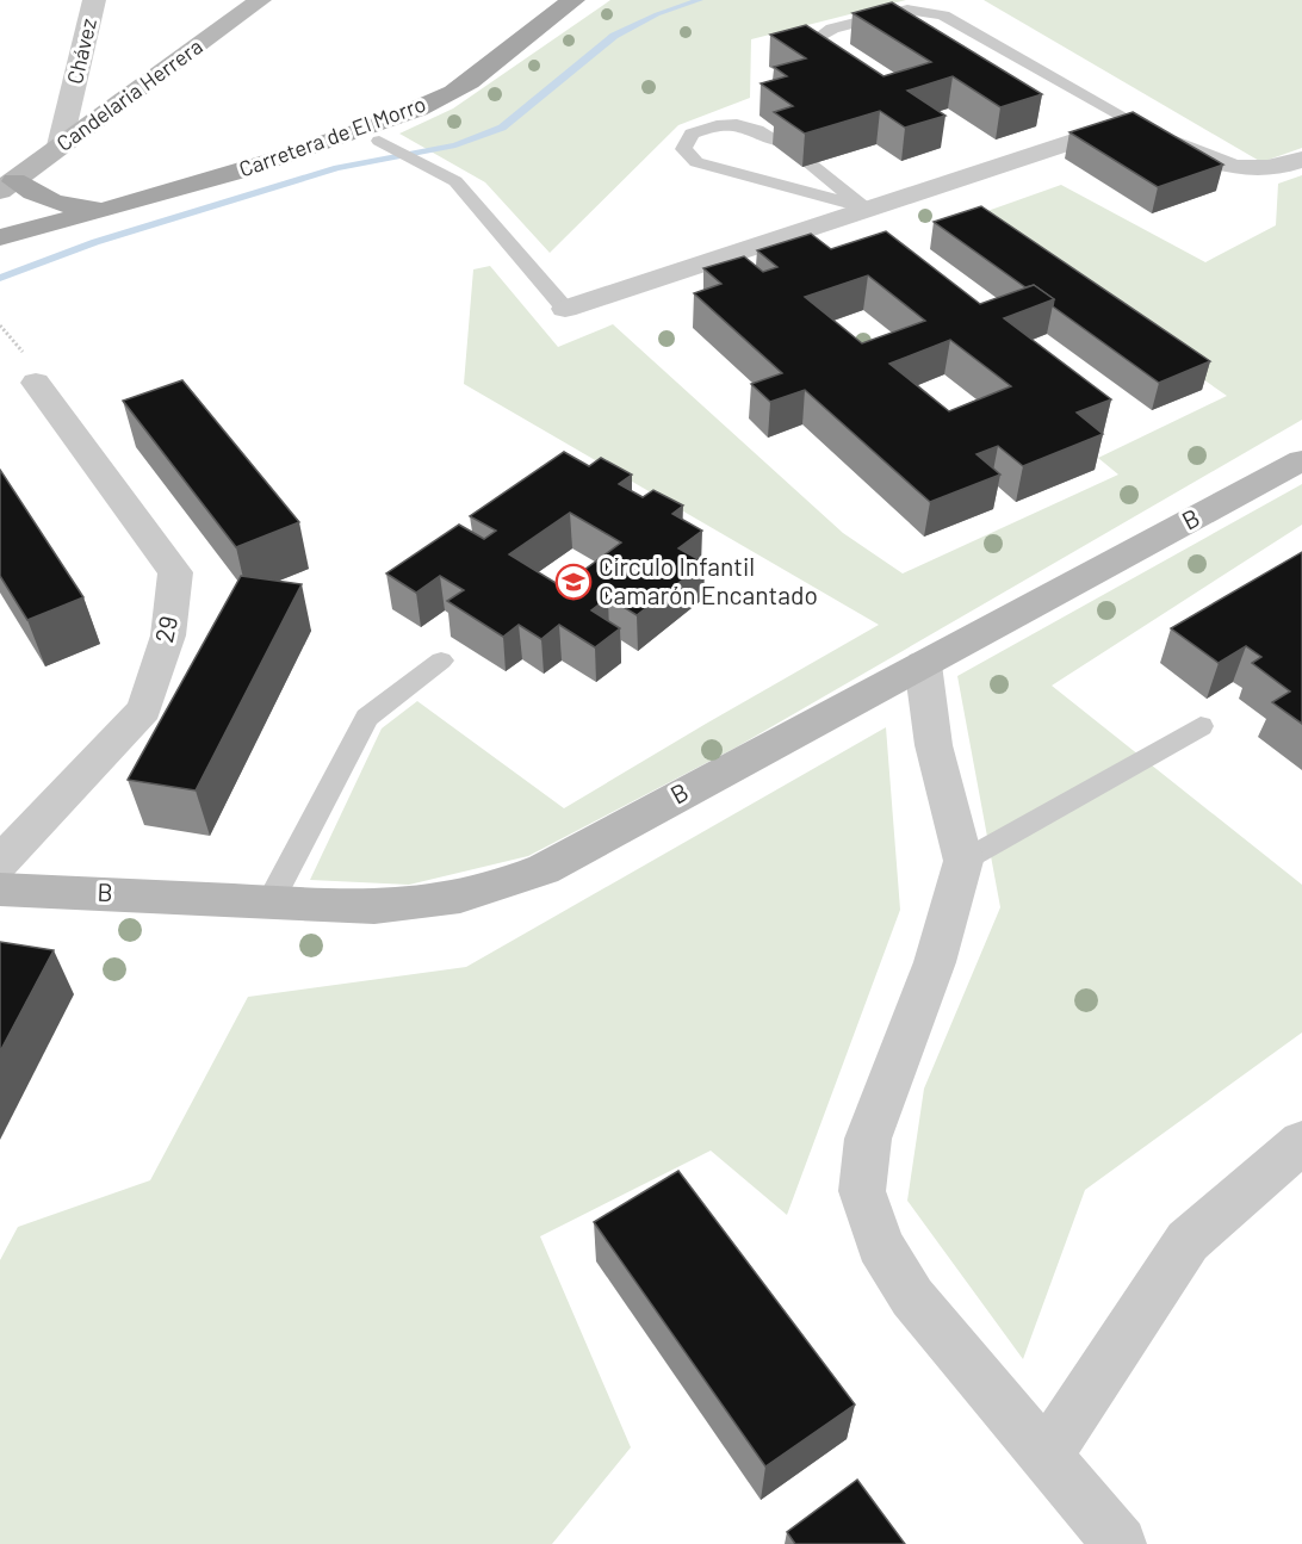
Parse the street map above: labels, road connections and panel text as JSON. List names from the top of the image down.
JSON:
{
  "streets": {
    "main road": ["Carretera de El Morro"],
    "street": [
      "Chávez",
      "Candelaria Herrera",
      "B",
      "29"
    ]
  },
  "crossings": [
    ["Chávez", "Candelaria Herrera"]
  ],
  "places": {
    "school or university": ["Círculo Infantil Camarón Encantado"]
  }
}
